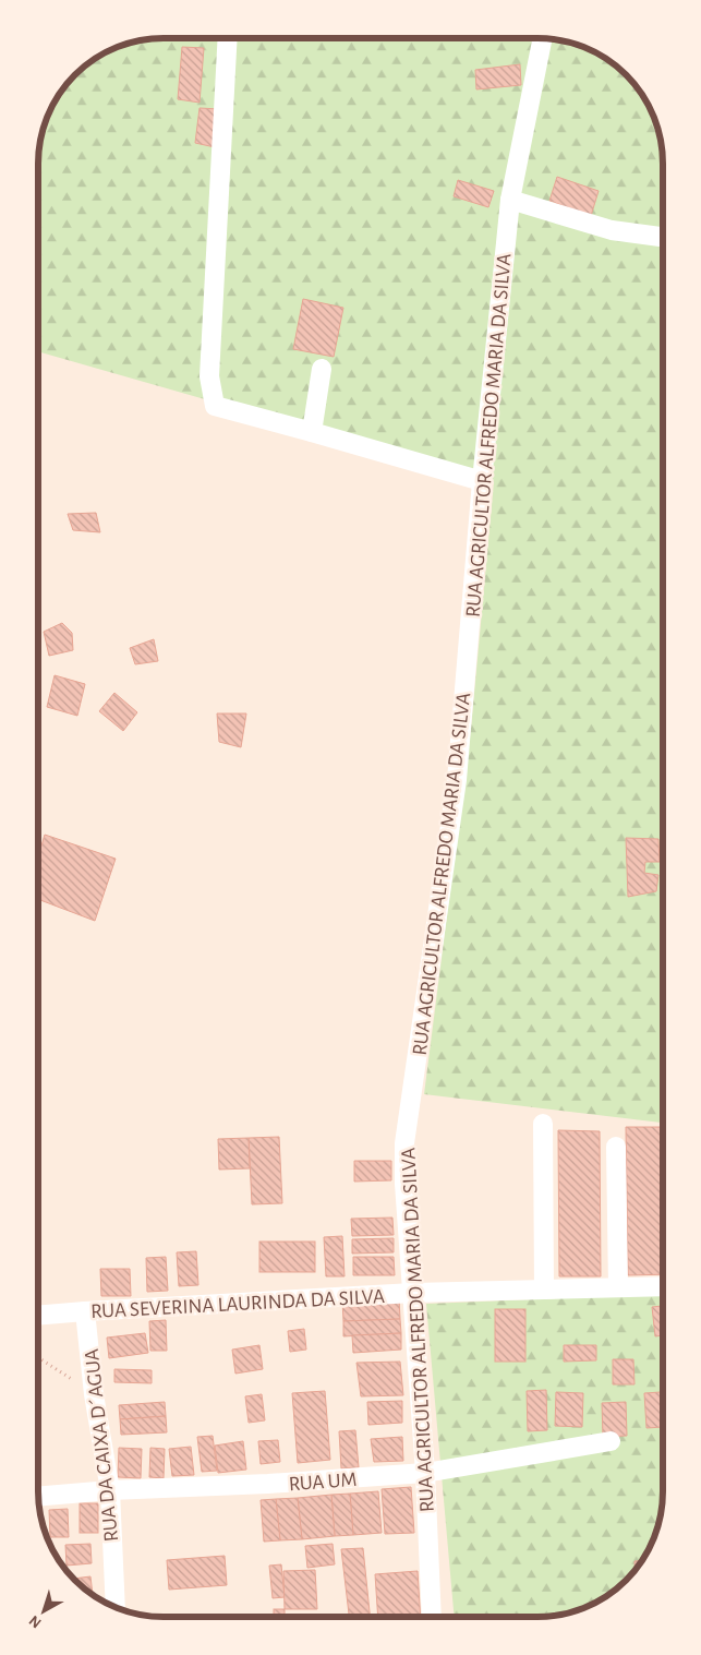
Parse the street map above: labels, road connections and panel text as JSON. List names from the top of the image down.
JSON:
{
  "streets": {
    "street": [
      "RUA AGRICULTOR ALFREDO MARIA DA SILVA",
      "RUA SEVERINA LAURINDA DA SILVA",
      "RUA DA CAIXA D´AGUA",
      "RUA UM"
    ]
  },
  "crossings": [
    ["RUA AGRICULTOR ALFREDO MARIA DA SILVA", "RUA SEVERINA LAURINDA DA SILVA"],
    ["RUA AGRICULTOR ALFREDO MARIA DA SILVA", "RUA UM"],
    ["RUA SEVERINA LAURINDA DA SILVA", "RUA DA CAIXA D´AGUA"],
    ["RUA DA CAIXA D´AGUA", "RUA UM"]
  ],
  "north": "bottom left"
}
